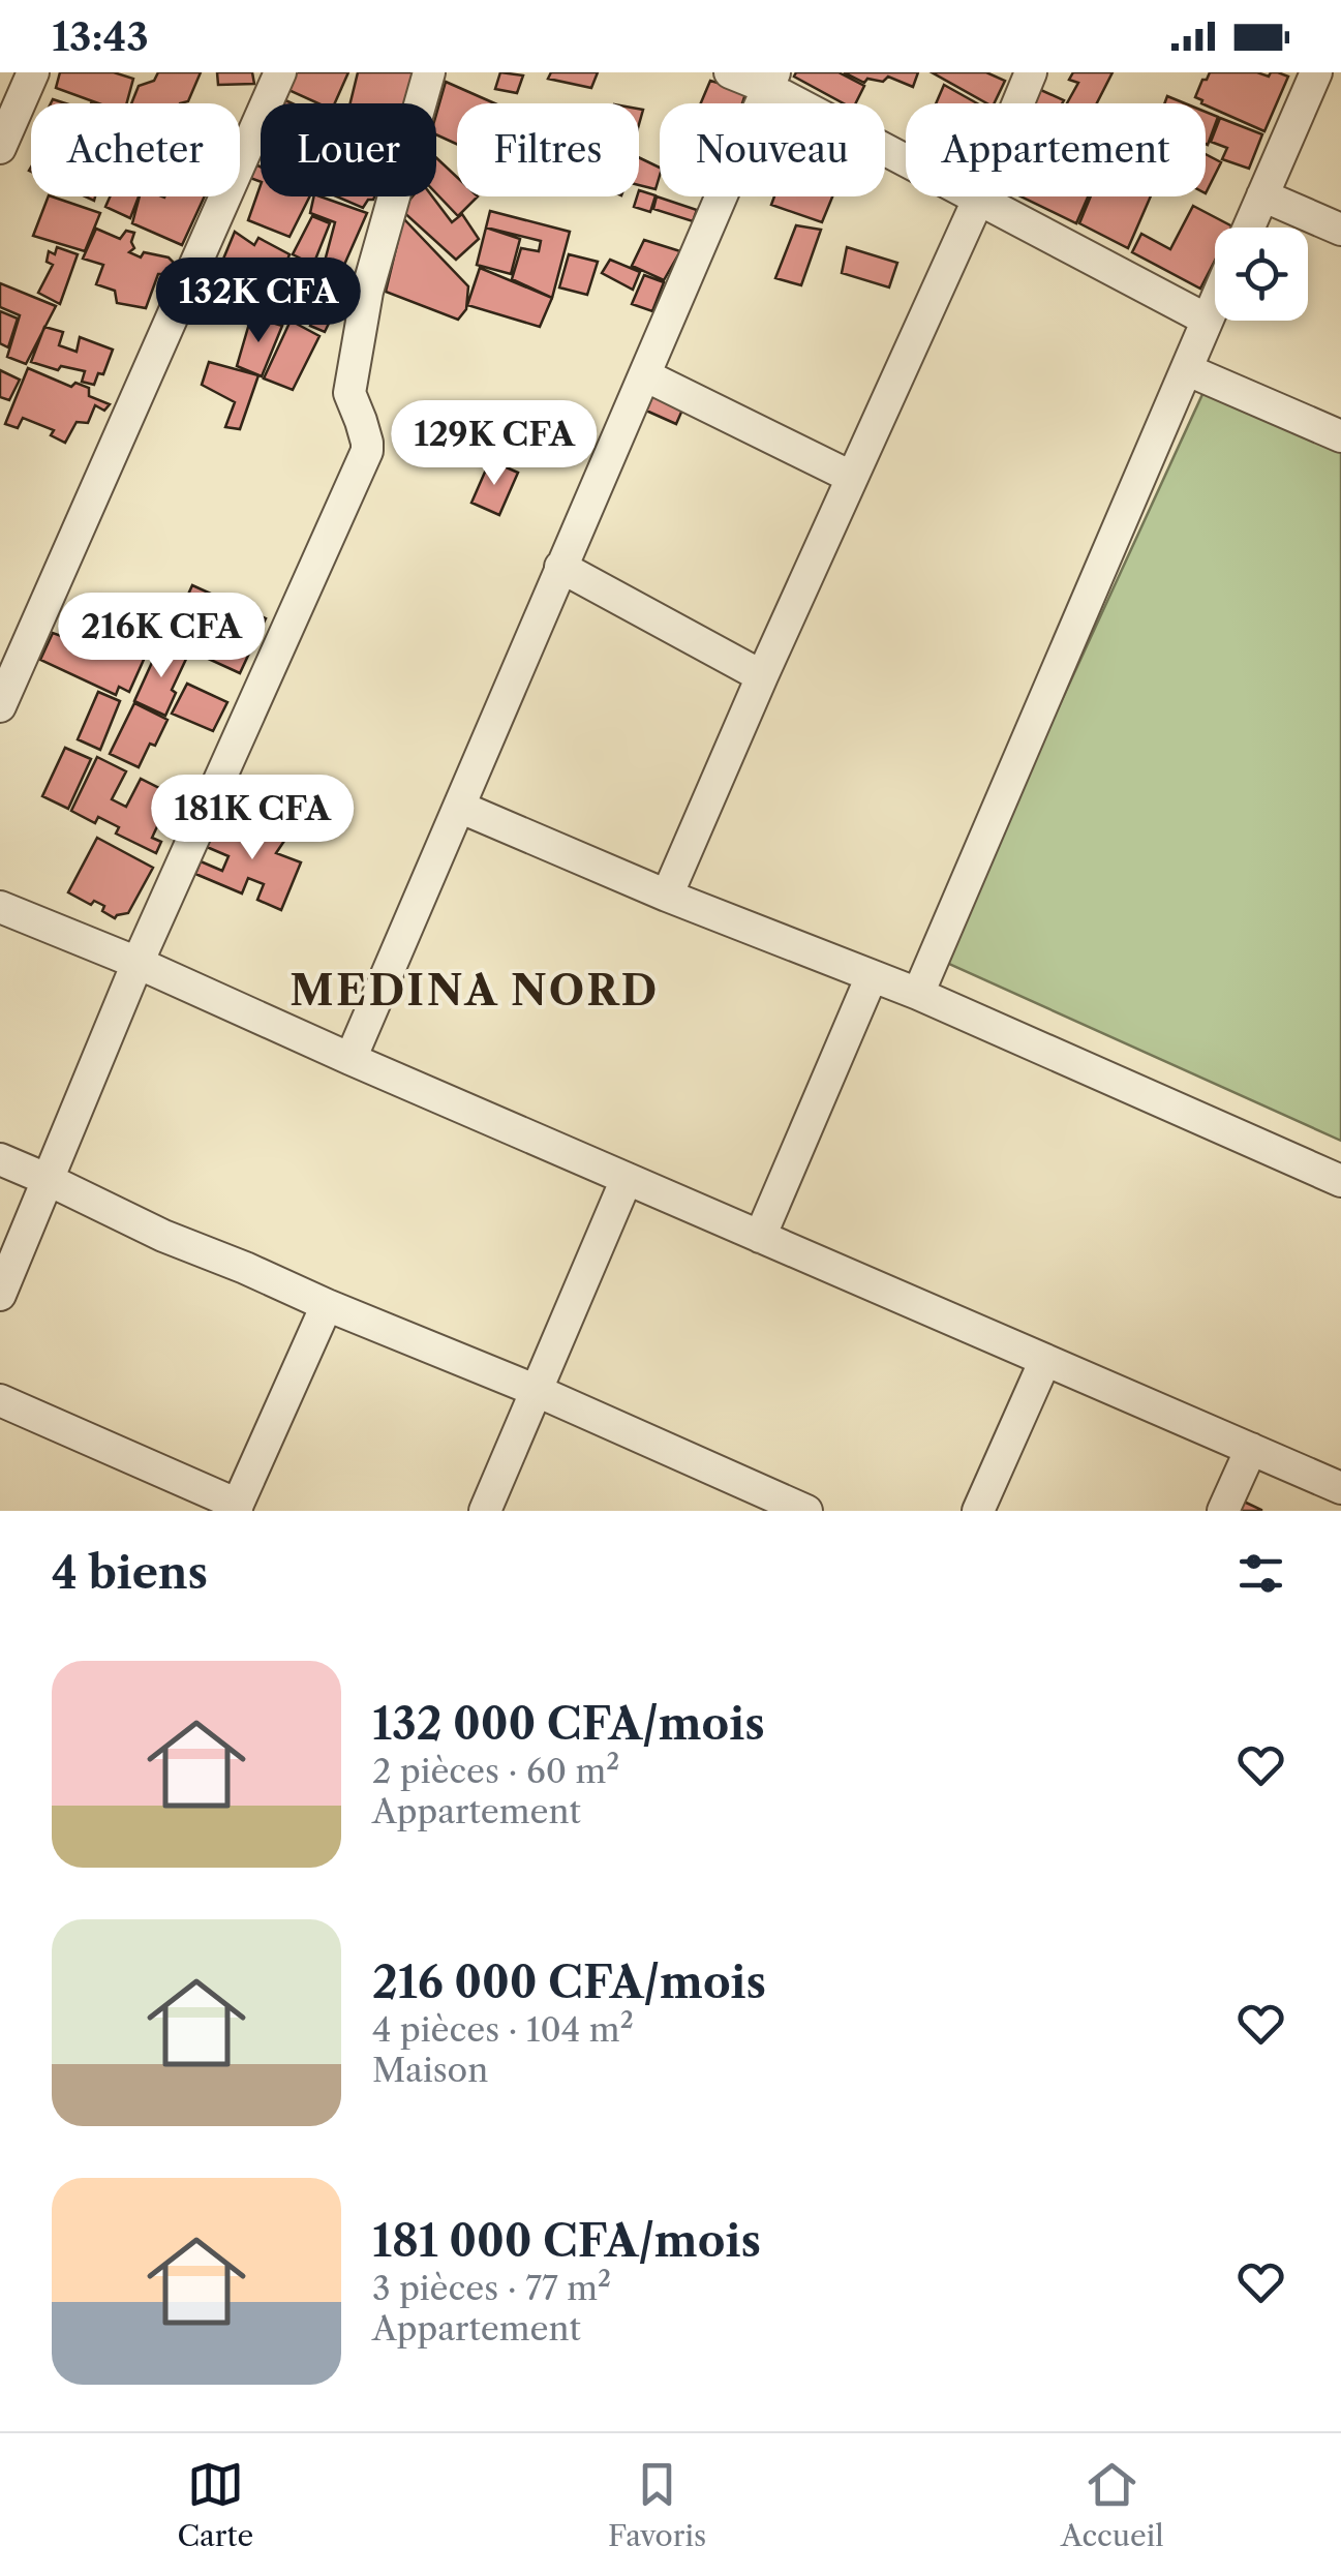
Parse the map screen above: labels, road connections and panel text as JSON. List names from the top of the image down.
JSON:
{
  "districts": ["MEDINA NORD"],
  "page": {
    "status": "13:43",
    "chip": [
      "Acheter",
      "Louer",
      "Filtres",
      "Nouveau",
      "Appartement"
    ],
    "price": [
      "132K CFA",
      "129K CFA",
      "216K CFA",
      "181K CFA"
    ],
    "heading": "4 biens",
    "list": [
      {
        "name": "132 000 CFA/mois",
        "note": "2 pièces · 60 m² · Appartement"
      },
      {
        "name": "216 000 CFA/mois",
        "note": "4 pièces · 104 m² · Maison"
      },
      {
        "name": "181 000 CFA/mois",
        "note": "3 pièces · 77 m² · Appartement"
      }
    ],
    "tabs": ["Carte", "Favoris", "Accueil"]
  }
}
